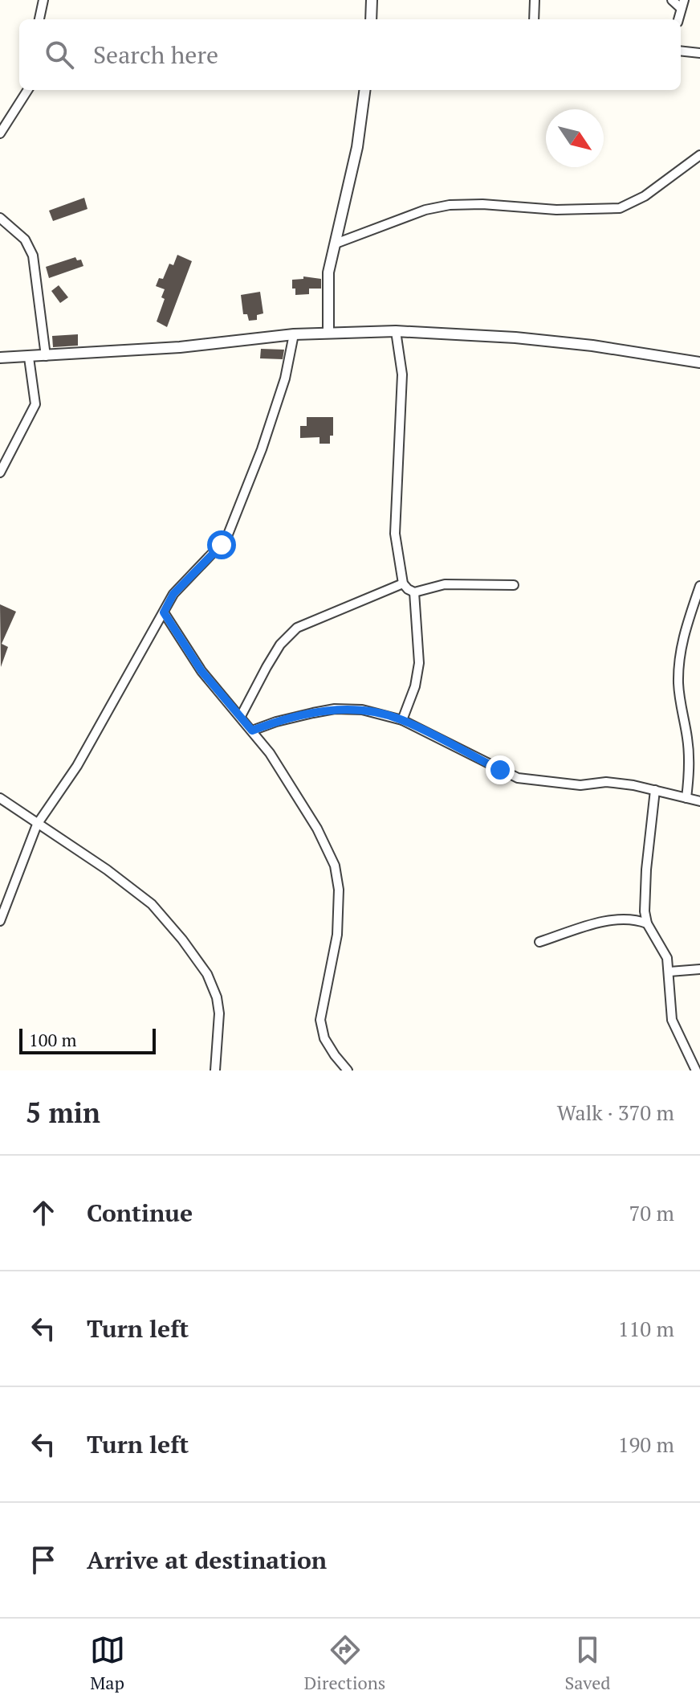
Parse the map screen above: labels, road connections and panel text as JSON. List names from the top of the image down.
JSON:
{
  "scale_bar": "100 m",
  "north": "bottom right",
  "page": {
    "search": "Search here",
    "scale": "100 m",
    "heading": ["5 min", "Walk · 370 m"],
    "list": [
      ["Continue", "70 m"],
      ["Turn left", "110 m"],
      ["Turn left", "190 m"],
      "Arrive at destination"
    ],
    "nav": ["Map", "Directions", "Saved"]
  }
}
